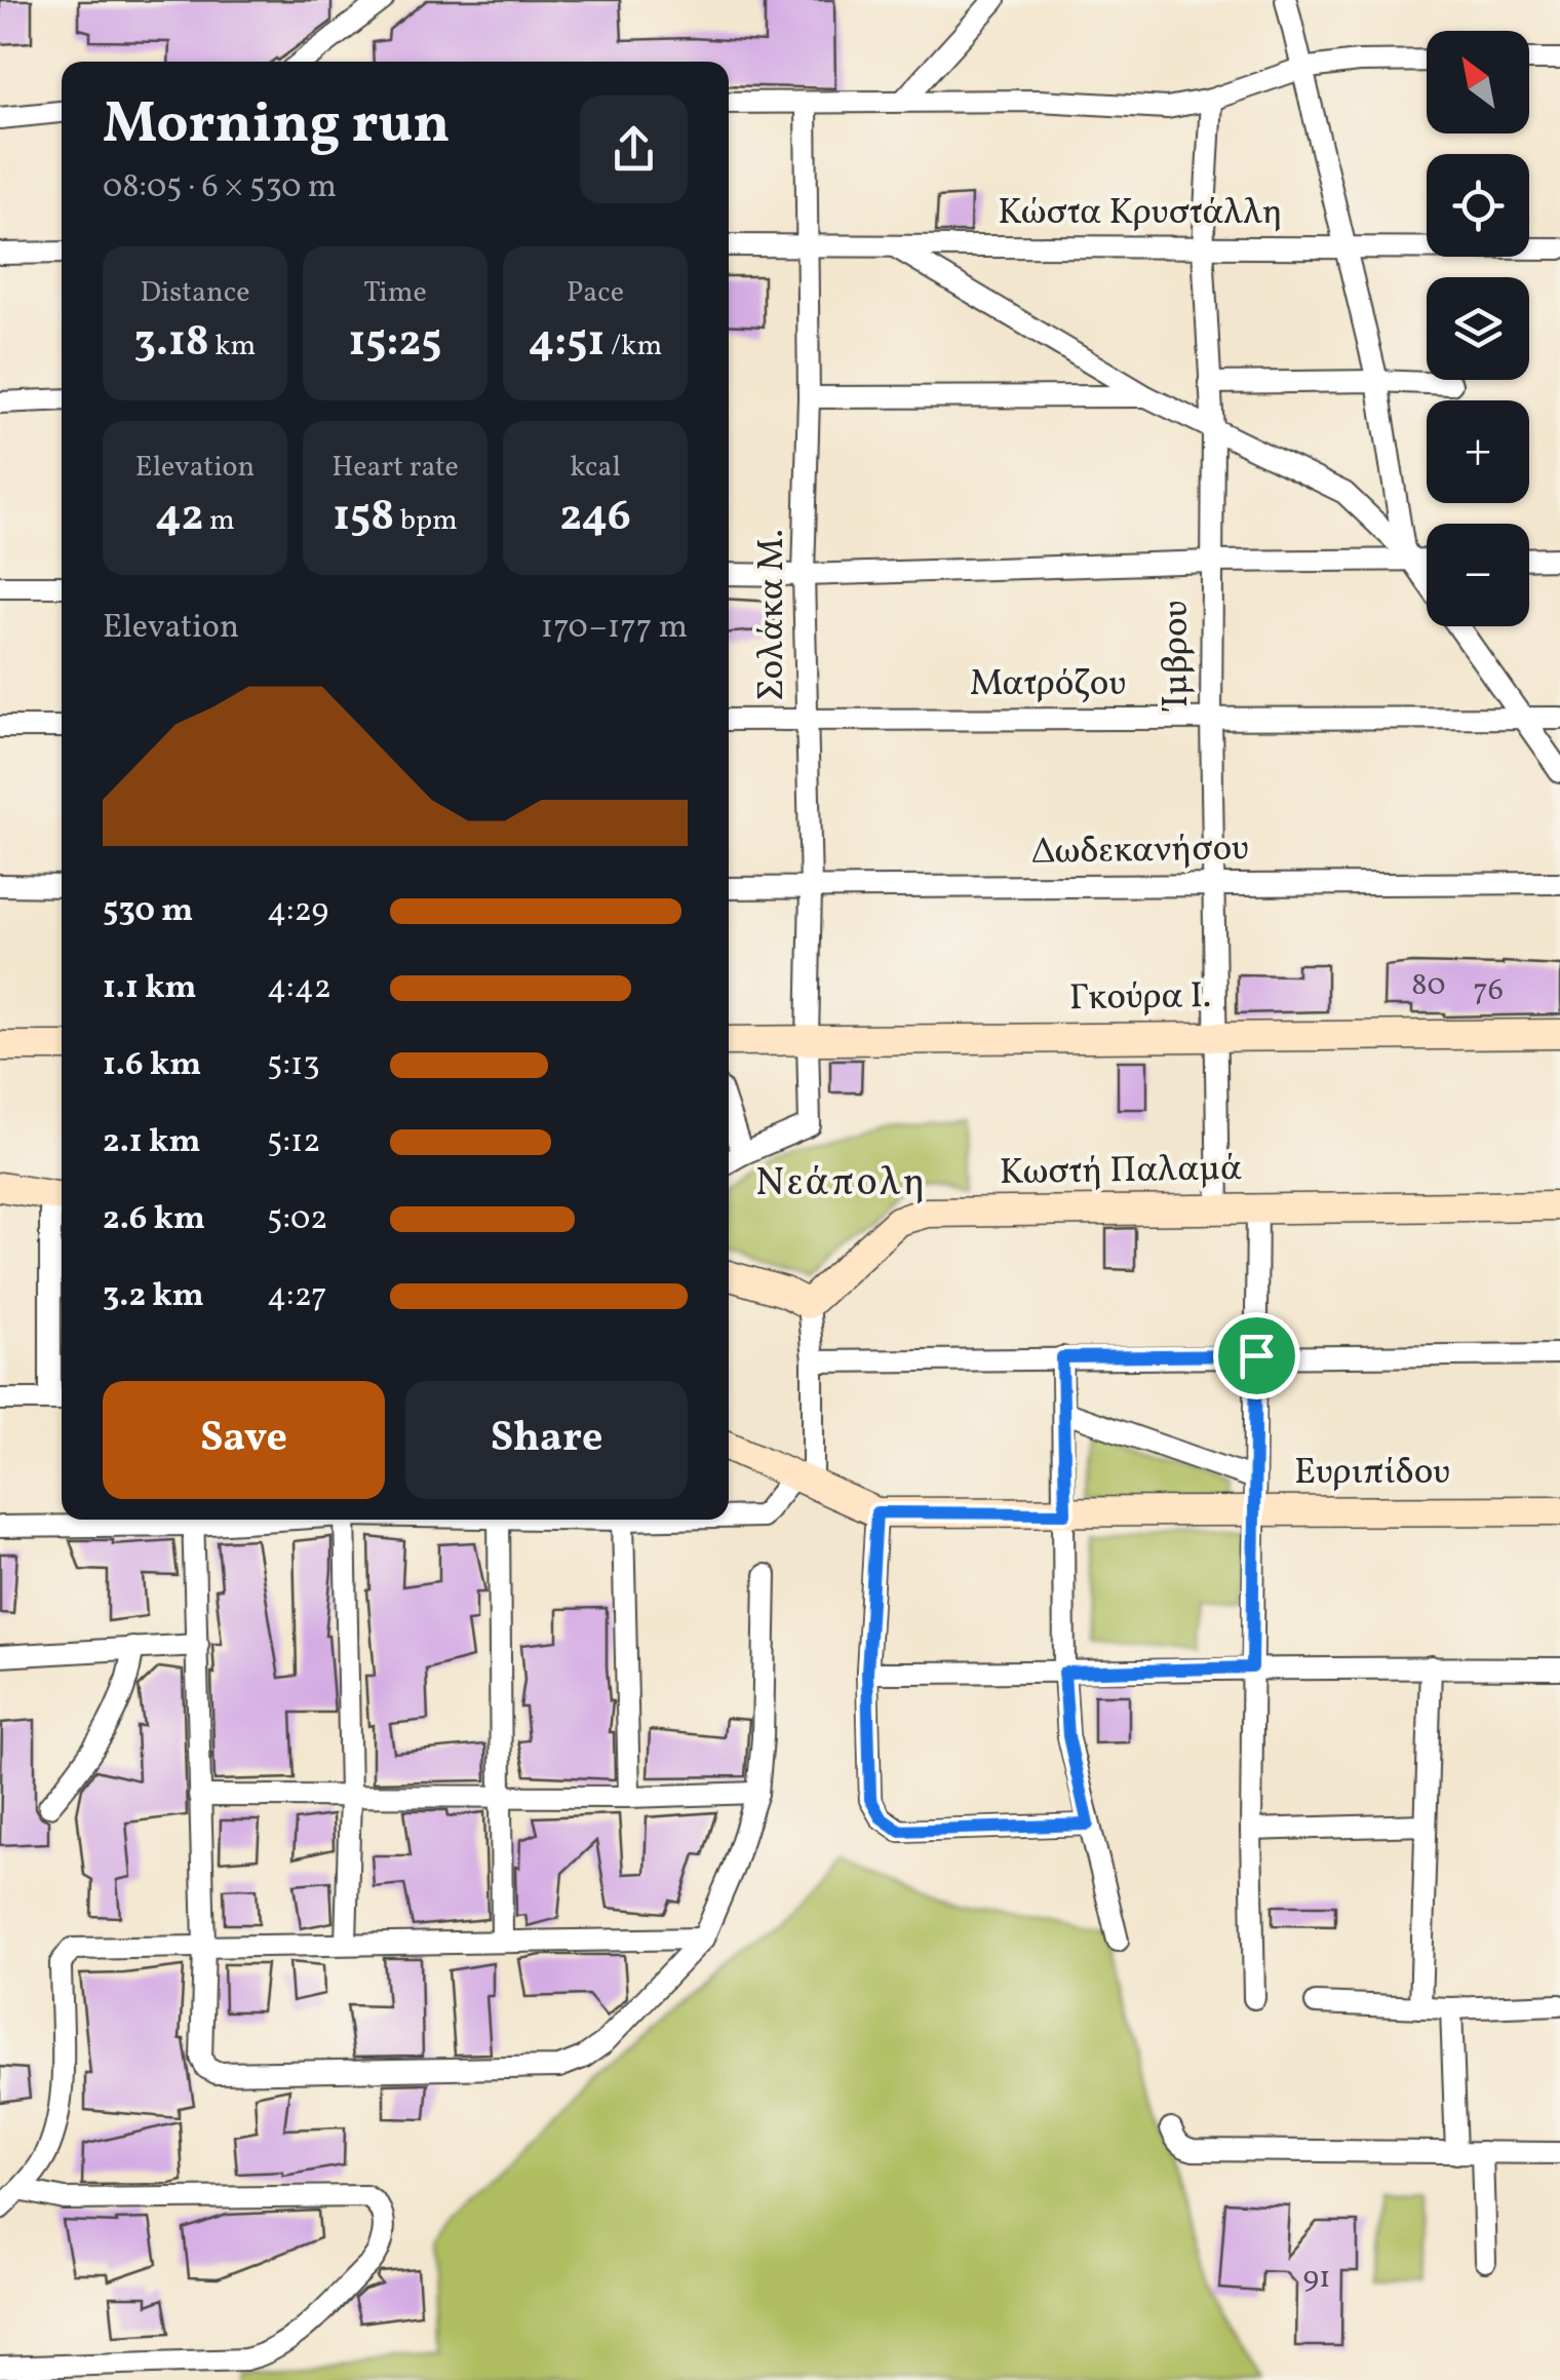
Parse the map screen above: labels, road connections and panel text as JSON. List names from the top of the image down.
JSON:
{
  "streets": {
    "street": [
      "Κώστα Κρυστάλλη",
      "Σολάκα Μ.",
      "Ίμβρου",
      "Ματρόζου",
      "Δωδεκανήσου",
      "Γκούρα Ι.",
      "Κωστή Παλαμά",
      "Ευριπίδου"
    ]
  },
  "crossings": [
    ["Κώστα Κρυστάλλη", "Σολάκα Μ."],
    ["Κώστα Κρυστάλλη", "Ίμβρου"],
    ["Σολάκα Μ.", "Ματρόζου"],
    ["Σολάκα Μ.", "Δωδεκανήσου"],
    ["Σολάκα Μ.", "Γκούρα Ι."],
    ["Ίμβρου", "Ματρόζου"],
    ["Ίμβρου", "Δωδεκανήσου"],
    ["Ίμβρου", "Γκούρα Ι."],
    ["Ίμβρου", "Κωστή Παλαμά"]
  ],
  "districts": ["Νεάπολη"],
  "house_numbers": ["80", "76", "91"],
  "north": "top left",
  "page": {
    "map_buttons": ["+", "−"],
    "heading": ["Morning run", "08:05 · 6 × 530 m"],
    "stats": [
      ["Distance", "3.18 km"],
      ["Time", "15:25"],
      ["Pace", "4:51 /km"],
      ["Elevation", "42 m"],
      ["Heart rate", "158 bpm"],
      ["kcal", "246"]
    ],
    "chart": ["Elevation", "170–177 m"],
    "list": [
      {
        "name": "530 m",
        "note": "4:29"
      },
      {
        "name": "1.1 km",
        "note": "4:42"
      },
      {
        "name": "1.6 km",
        "note": "5:13"
      },
      {
        "name": "2.1 km",
        "note": "5:12"
      },
      {
        "name": "2.6 km",
        "note": "5:02"
      },
      {
        "name": "3.2 km",
        "note": "4:27"
      }
    ],
    "buttons": ["Save", "Share"]
  }
}
